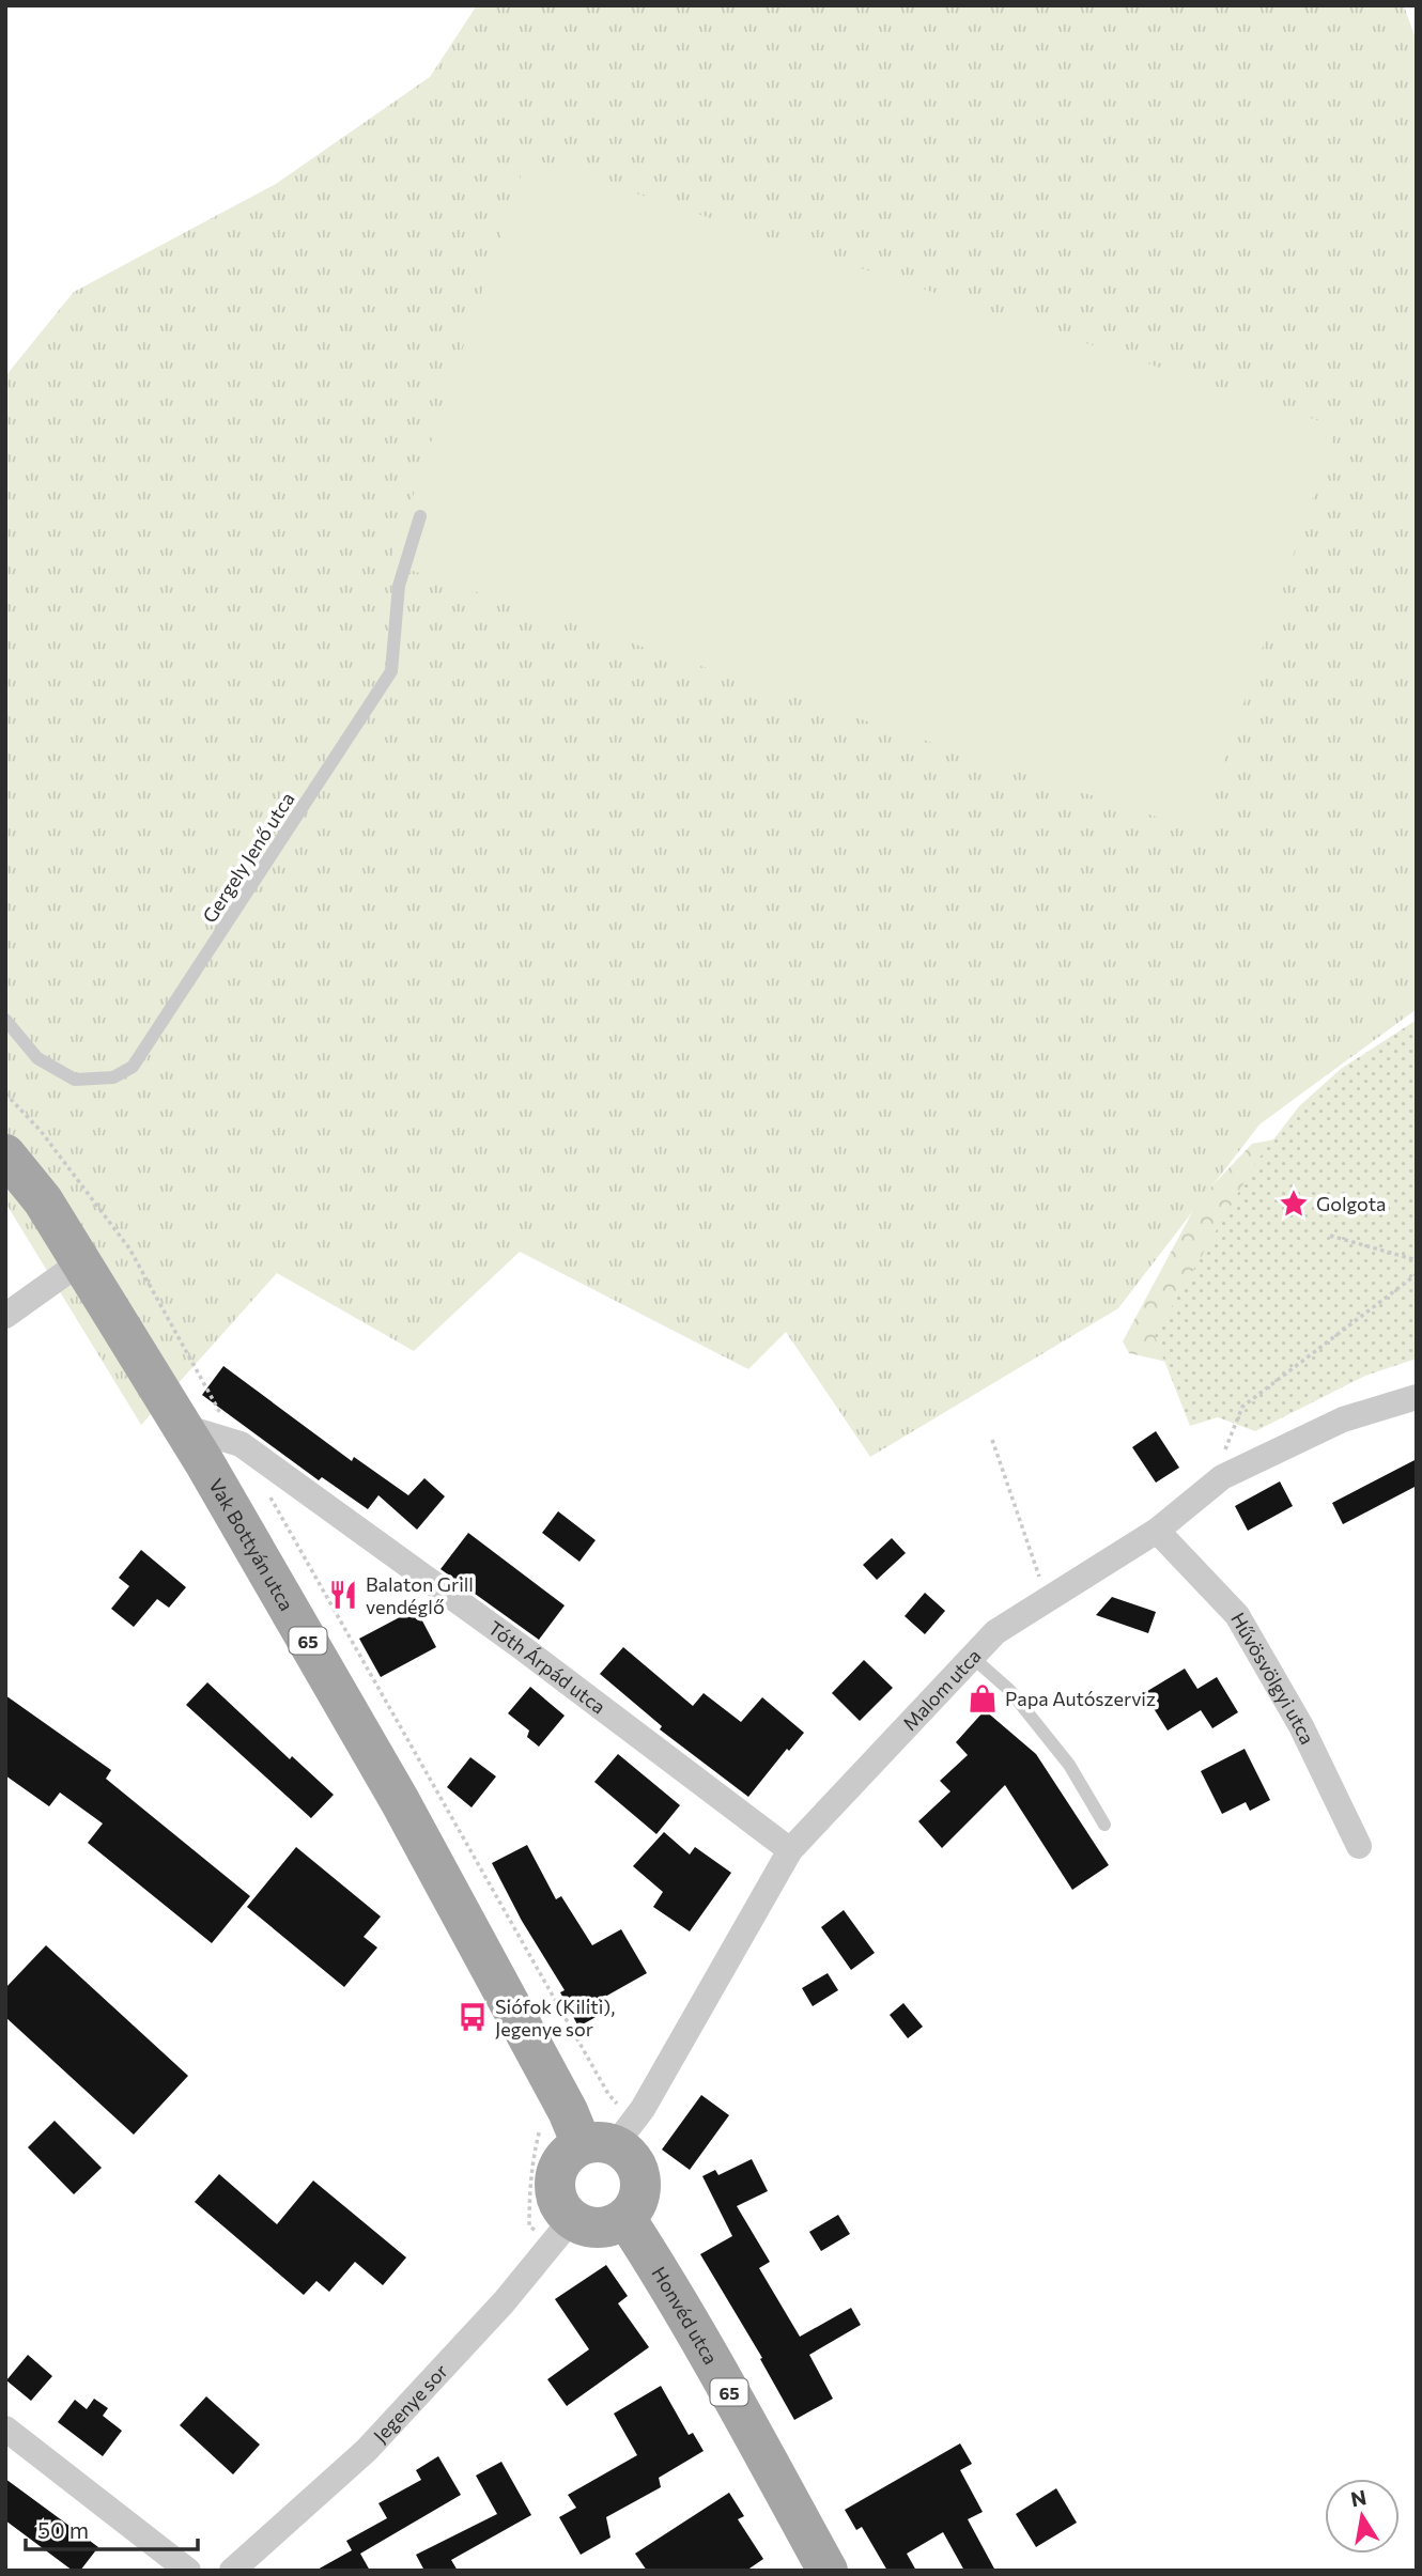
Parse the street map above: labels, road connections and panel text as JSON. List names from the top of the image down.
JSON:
{
  "streets": {
    "main road": ["Vak Bottyán utca", "65", "Honvéd utca"],
    "street": [
      "Tóth Árpád utca",
      "Hűvösvölgyi utca",
      "Malom utca",
      "Jegenye sor"
    ],
    "lane": ["Gergely Jenő utca"]
  },
  "crossings": [
    ["Vak Bottyán utca", "65"],
    ["Vak Bottyán utca", "Tóth Árpád utca"],
    ["Vak Bottyán utca", "Malom utca"],
    ["Vak Bottyán utca", "Honvéd utca"],
    ["Vak Bottyán utca", "Jegenye sor"],
    ["65", "Malom utca"],
    ["65", "Honvéd utca"],
    ["65", "Jegenye sor"],
    ["Tóth Árpád utca", "Malom utca"],
    ["Hűvösvölgyi utca", "Malom utca"],
    ["Malom utca", "Honvéd utca"],
    ["Malom utca", "Jegenye sor"],
    ["Honvéd utca", "Jegenye sor"]
  ],
  "places": {
    "place": ["Golgota"],
    "restaurant": ["Balaton Grill vendéglő"],
    "shop": ["Papa Autószerviz"],
    "bus stop": ["Siófok (Kiliti), Jegenye sor"]
  },
  "scale_bar": "50 m",
  "north": "top"
}
